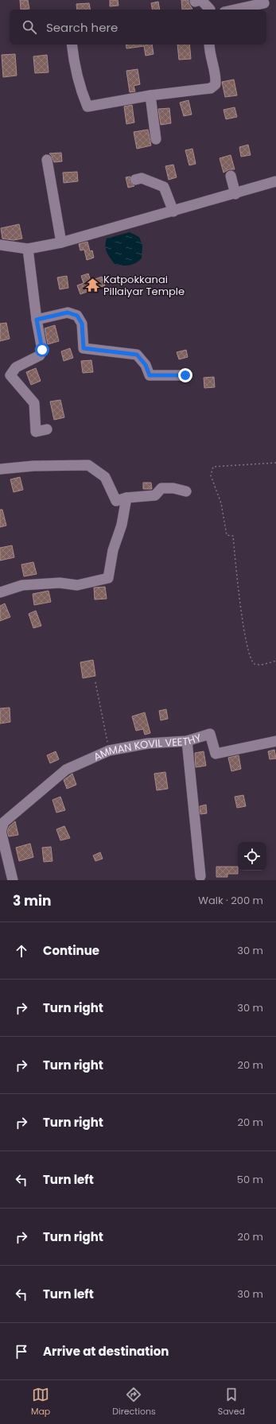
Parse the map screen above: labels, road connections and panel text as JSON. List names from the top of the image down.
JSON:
{
  "streets": {
    "street": ["AMMAN KOVIL VEETHY"]
  },
  "places": {
    "temple": ["Katpokkanai Pillaiyar Temple"]
  },
  "page": {
    "search": "Search here",
    "heading": ["3 min", "Walk · 200 m"],
    "list": [
      ["Continue", "30 m"],
      ["Turn right", "30 m"],
      ["Turn right", "20 m"],
      ["Turn right", "20 m"],
      ["Turn left", "50 m"],
      ["Turn right", "20 m"],
      ["Turn left", "30 m"],
      "Arrive at destination"
    ],
    "nav": ["Map", "Directions", "Saved"]
  }
}
